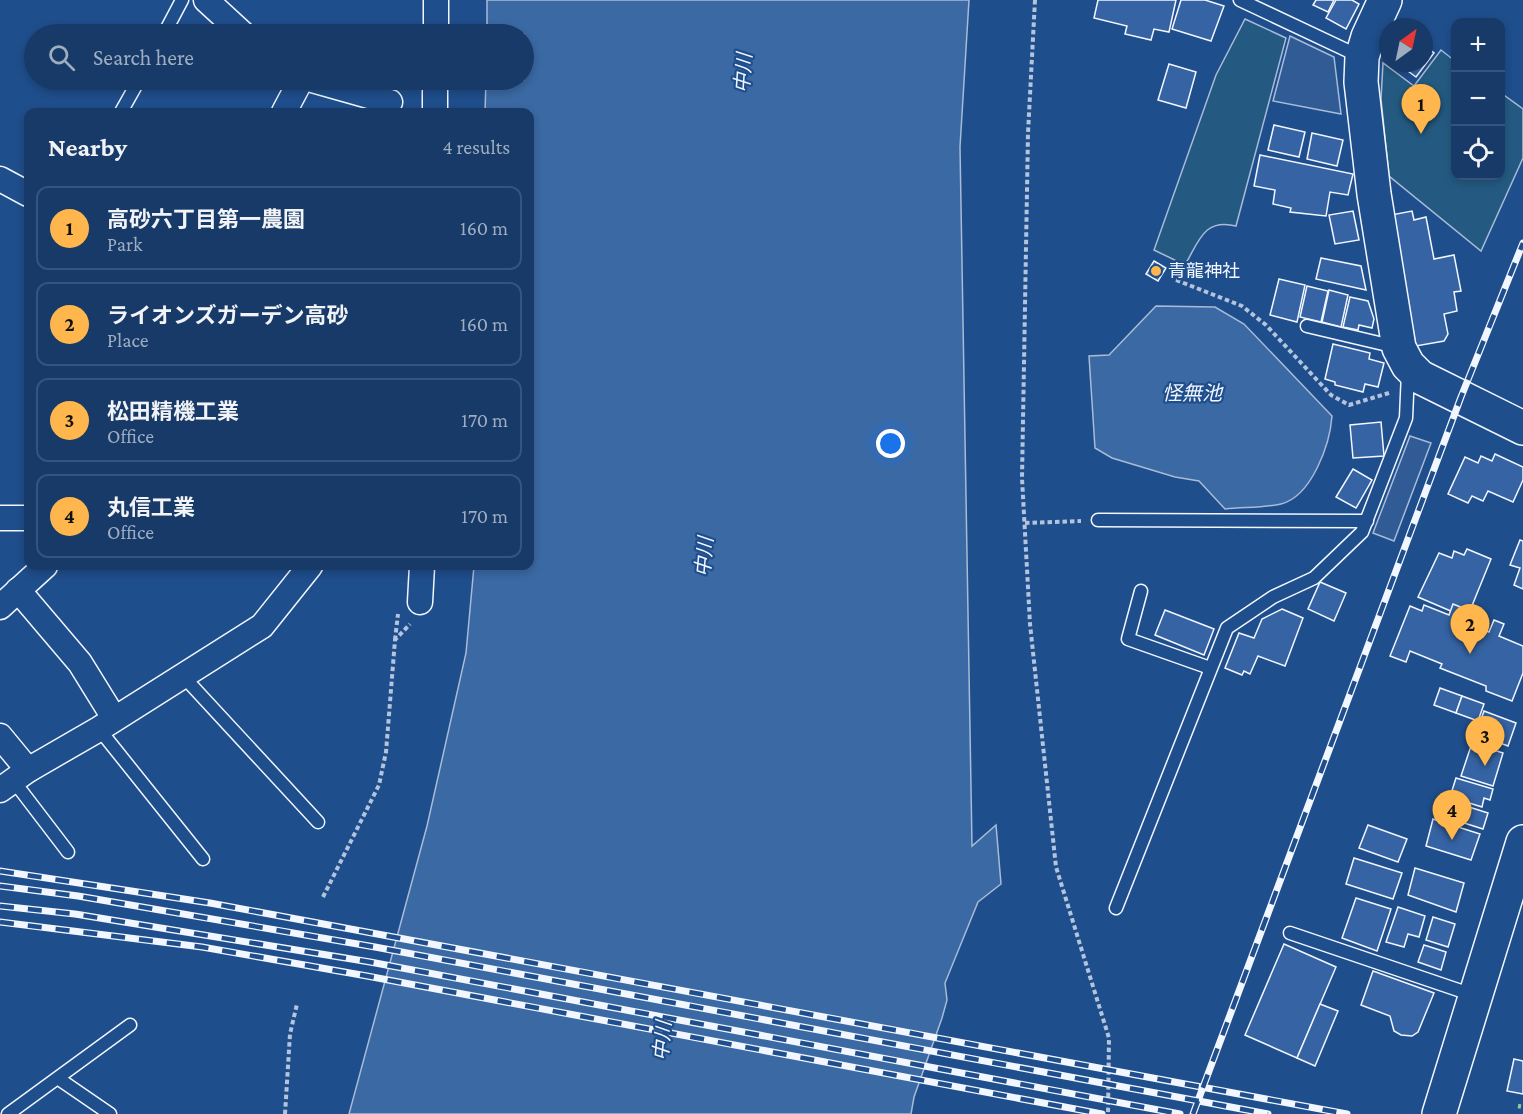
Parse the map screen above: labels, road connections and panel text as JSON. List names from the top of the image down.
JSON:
{
  "water": ["中川", "怪無池"],
  "places": ["青龍神社"],
  "north": "top right",
  "page": {
    "map_buttons": ["+", "−"],
    "search": "Search here",
    "pins": [
      "1",
      "2",
      "3",
      "4"
    ],
    "heading": ["Nearby", "4 results"],
    "list": [
      {
        "mark": "1",
        "name": "高砂六丁目第一農園",
        "note": "Park",
        "value": "160 m"
      },
      {
        "mark": "2",
        "name": "ライオンズガーデン高砂",
        "note": "Place",
        "value": "160 m"
      },
      {
        "mark": "3",
        "name": "松田精機工業",
        "note": "Office",
        "value": "170 m"
      },
      {
        "mark": "4",
        "name": "丸信工業",
        "note": "Office",
        "value": "170 m"
      }
    ]
  }
}
